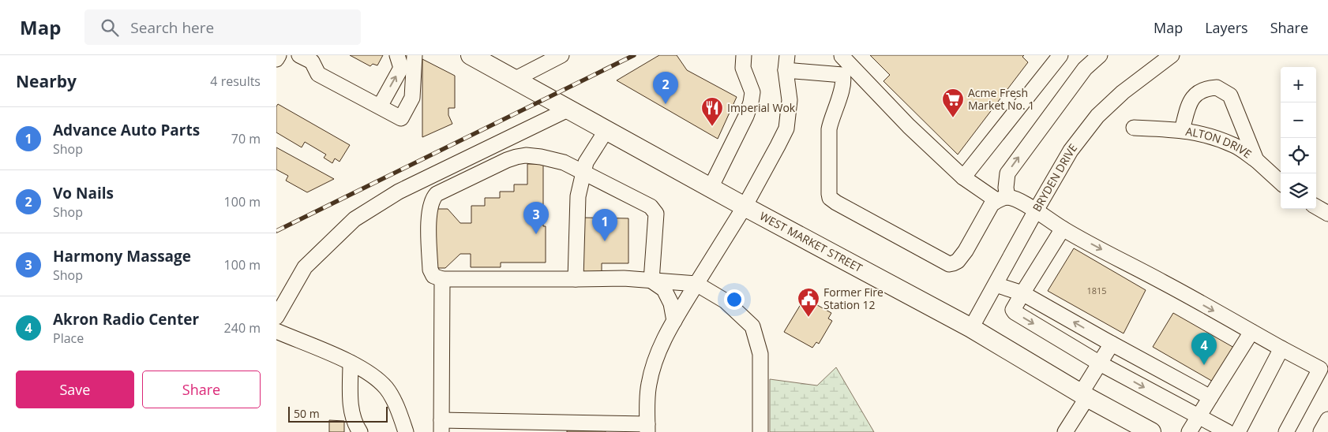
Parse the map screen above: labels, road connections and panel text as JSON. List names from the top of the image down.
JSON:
{
  "streets": {
    "main road": ["WEST MARKET STREET"],
    "street": ["ALTON DRIVE", "BRYDEN DRIVE"]
  },
  "crossings": [
    ["BRYDEN DRIVE", "WEST MARKET STREET"]
  ],
  "places": {
    "supermarket": ["Acme Fresh Market No. 1"],
    "restaurant": ["Imperial Wok"],
    "public building": ["Former Fire Station 12"]
  },
  "house_numbers": ["1815"],
  "scale_bar": "50 m",
  "page": {
    "header": "Map",
    "search": "Search here",
    "nav": ["Map", "Layers", "Share"],
    "heading": ["Nearby", "4 results"],
    "map_buttons": ["+", "−"],
    "pins": [
      "2",
      "3",
      "1",
      "4"
    ],
    "list": [
      {
        "mark": "1",
        "name": "Advance Auto Parts",
        "note": "Shop",
        "value": "70 m"
      },
      {
        "mark": "2",
        "name": "Vo Nails",
        "note": "Shop",
        "value": "100 m"
      },
      {
        "mark": "3",
        "name": "Harmony Massage",
        "note": "Shop",
        "value": "100 m"
      },
      {
        "mark": "4",
        "name": "Akron Radio Center",
        "note": "Place",
        "value": "240 m"
      }
    ],
    "buttons": ["Save", "Share"],
    "scale": "50 m"
  }
}
